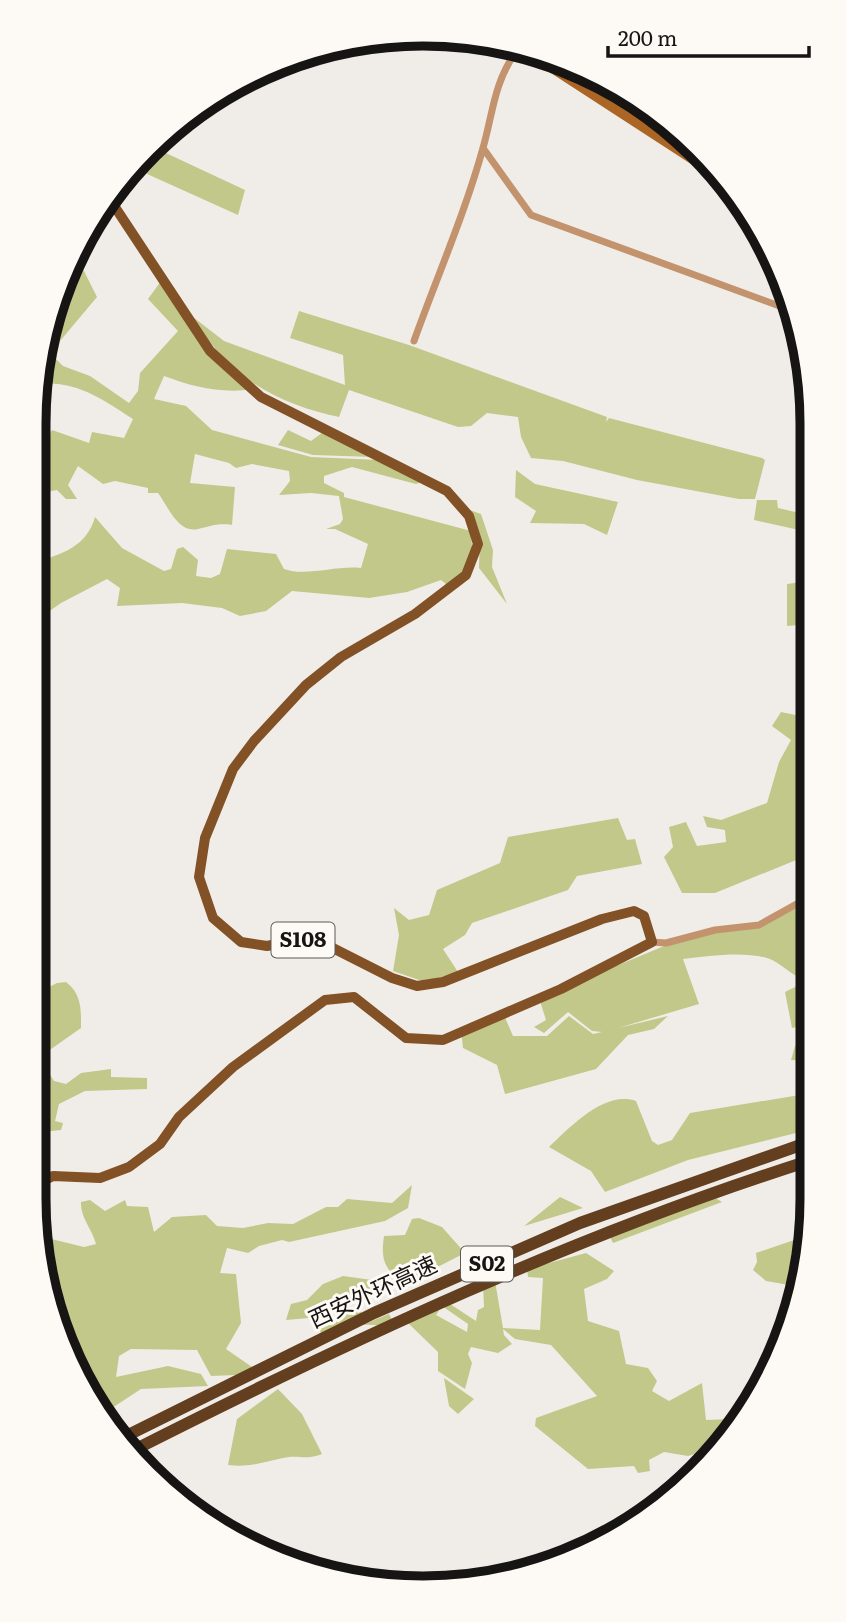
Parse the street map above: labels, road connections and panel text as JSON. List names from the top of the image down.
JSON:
{
  "streets": {
    "highway": ["S02", "西安外环高速"],
    "main road": ["S108"]
  },
  "scale_bar": "200 m"
}
